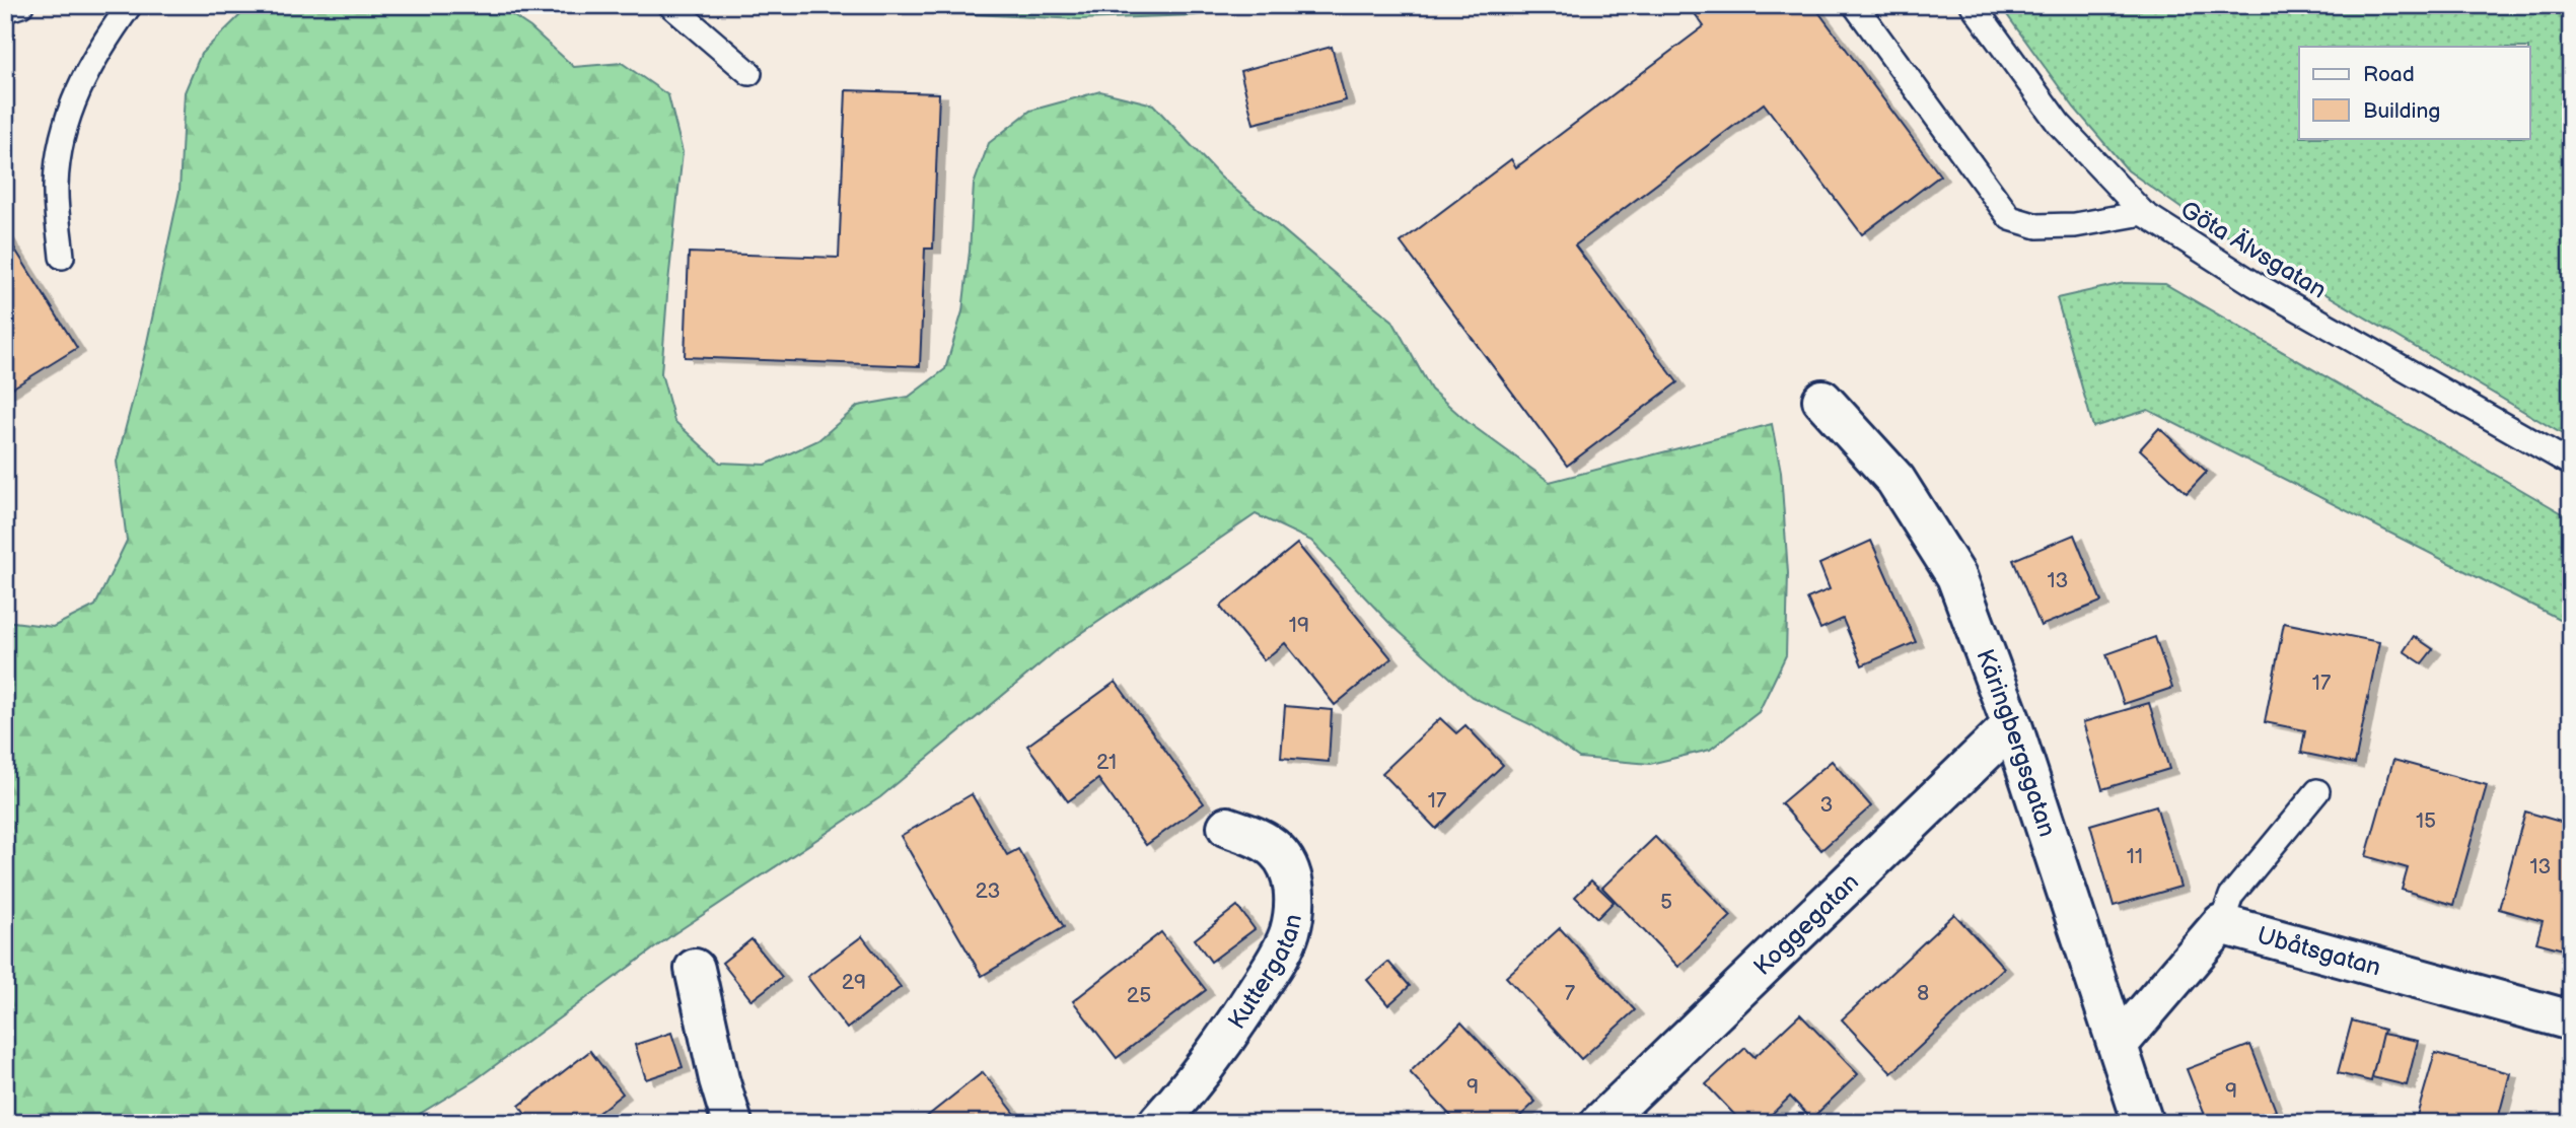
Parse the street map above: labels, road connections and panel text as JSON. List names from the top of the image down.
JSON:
{
  "streets": {
    "street": [
      "Käringbergsgatan",
      "Koggegatan",
      "Ubåtsgatan",
      "Kuttergatan"
    ],
    "lane": ["Göta Älvsgatan"]
  },
  "crossings": [
    ["Käringbergsgatan", "Koggegatan"]
  ],
  "house_numbers": [
    "13",
    "19",
    "17",
    "21",
    "17",
    "3",
    "15",
    "11",
    "13",
    "23",
    "5",
    "29",
    "7",
    "8",
    "25",
    "9",
    "9"
  ],
  "legend": ["Road", "Building"]
}
